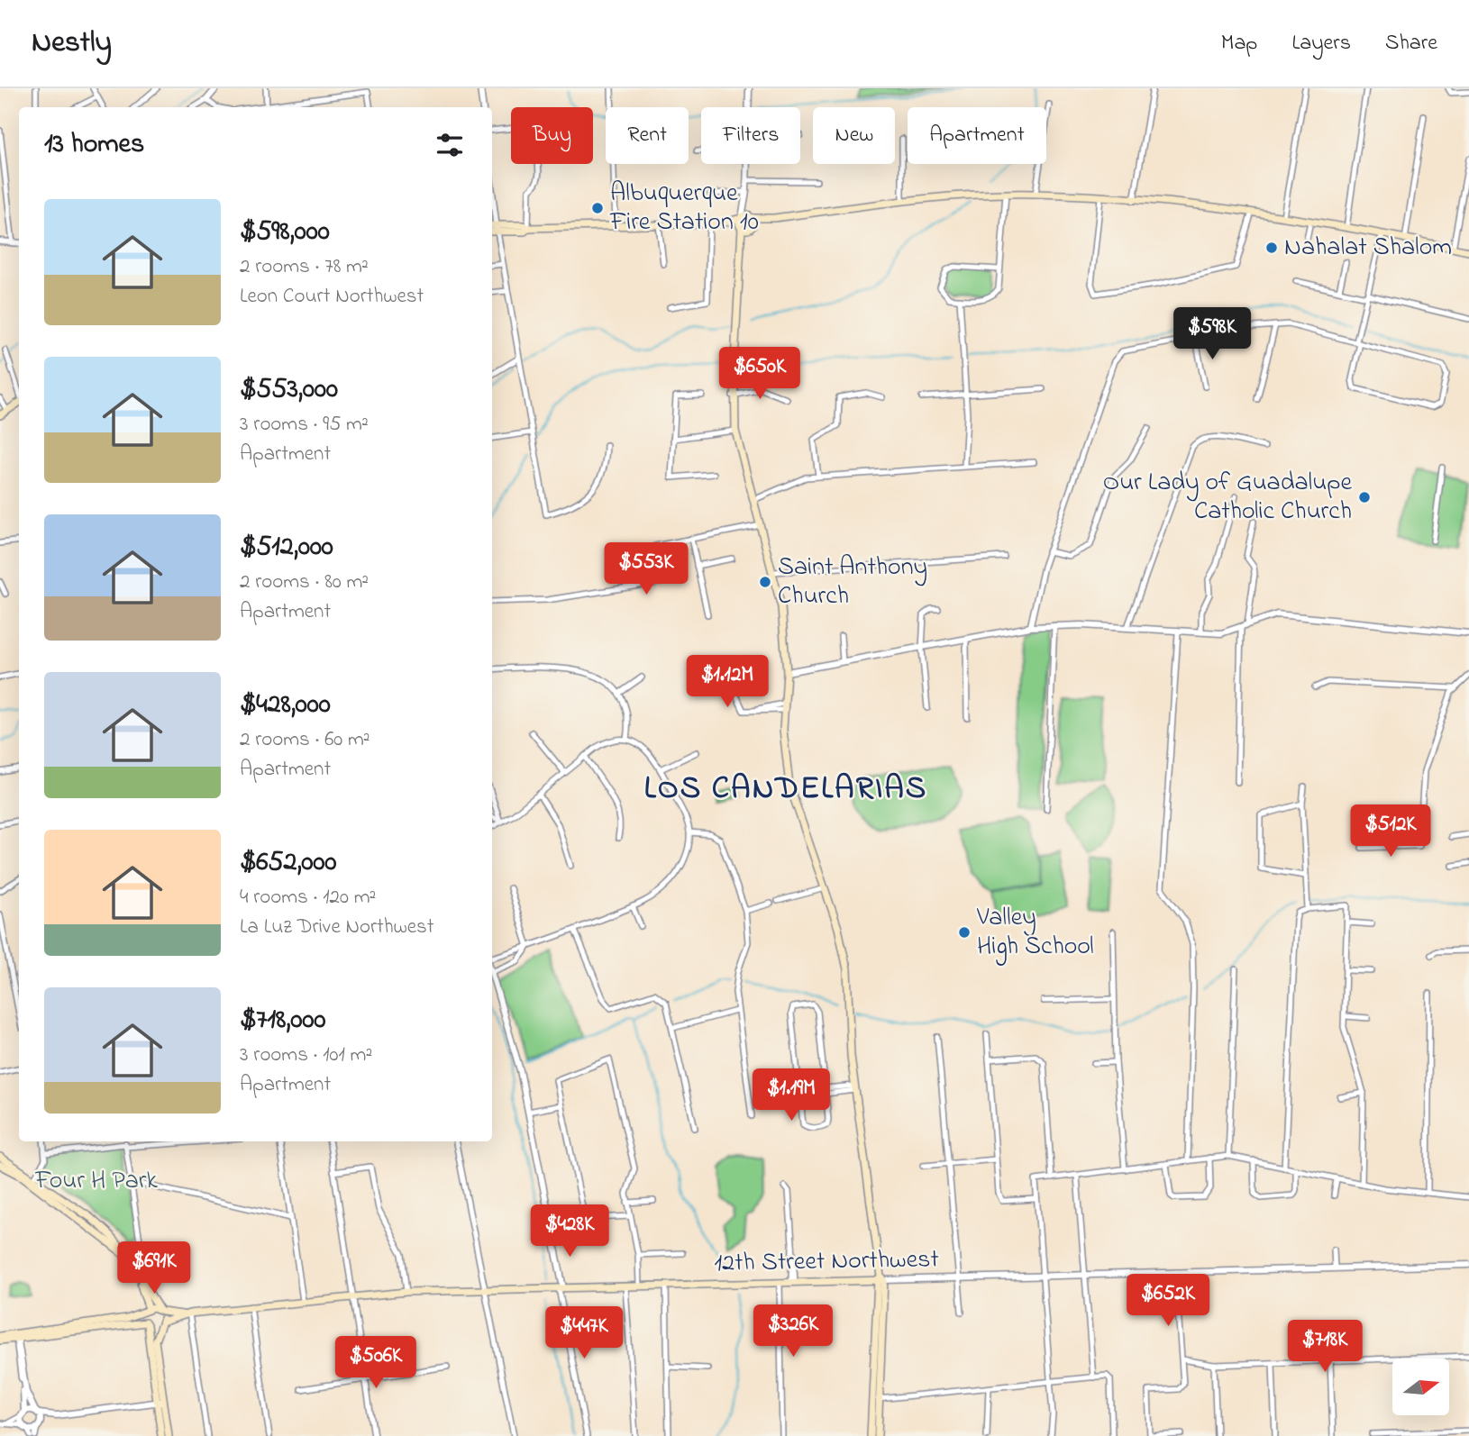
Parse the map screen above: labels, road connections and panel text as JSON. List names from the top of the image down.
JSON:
{
  "streets": {
    "main road": ["12th Street Northwest"]
  },
  "districts": ["LOS CANDELARIAS"],
  "parks": ["Four H Park"],
  "places": [
    "Albuquerque Fire Station 10",
    "Nahalat Shalom",
    "Our Lady of Guadalupe Catholic Church",
    "Saint Anthony Church",
    "Valley High School"
  ],
  "north": "right",
  "page": {
    "header": "Nestly",
    "nav": ["Map", "Layers", "Share"],
    "chip": [
      "Buy",
      "Rent",
      "Filters",
      "New",
      "Apartment"
    ],
    "heading": "13 homes",
    "list": [
      {
        "name": "$598,000",
        "note": "2 rooms · 78 m² · Leon Court Northwest"
      },
      {
        "name": "$553,000",
        "note": "3 rooms · 95 m² · Apartment"
      },
      {
        "name": "$512,000",
        "note": "2 rooms · 80 m² · Apartment"
      },
      {
        "name": "$428,000",
        "note": "2 rooms · 60 m² · Apartment"
      },
      {
        "name": "$652,000",
        "note": "4 rooms · 120 m² · La Luz Drive Northwest"
      },
      {
        "name": "$718,000",
        "note": "3 rooms · 101 m² · Apartment"
      }
    ],
    "price": [
      "$598K",
      "$650K",
      "$553K",
      "$1.12M",
      "$512K",
      "$1.19M",
      "$428K",
      "$691K",
      "$652K",
      "$326K",
      "$447K",
      "$718K",
      "$506K"
    ]
  }
}
